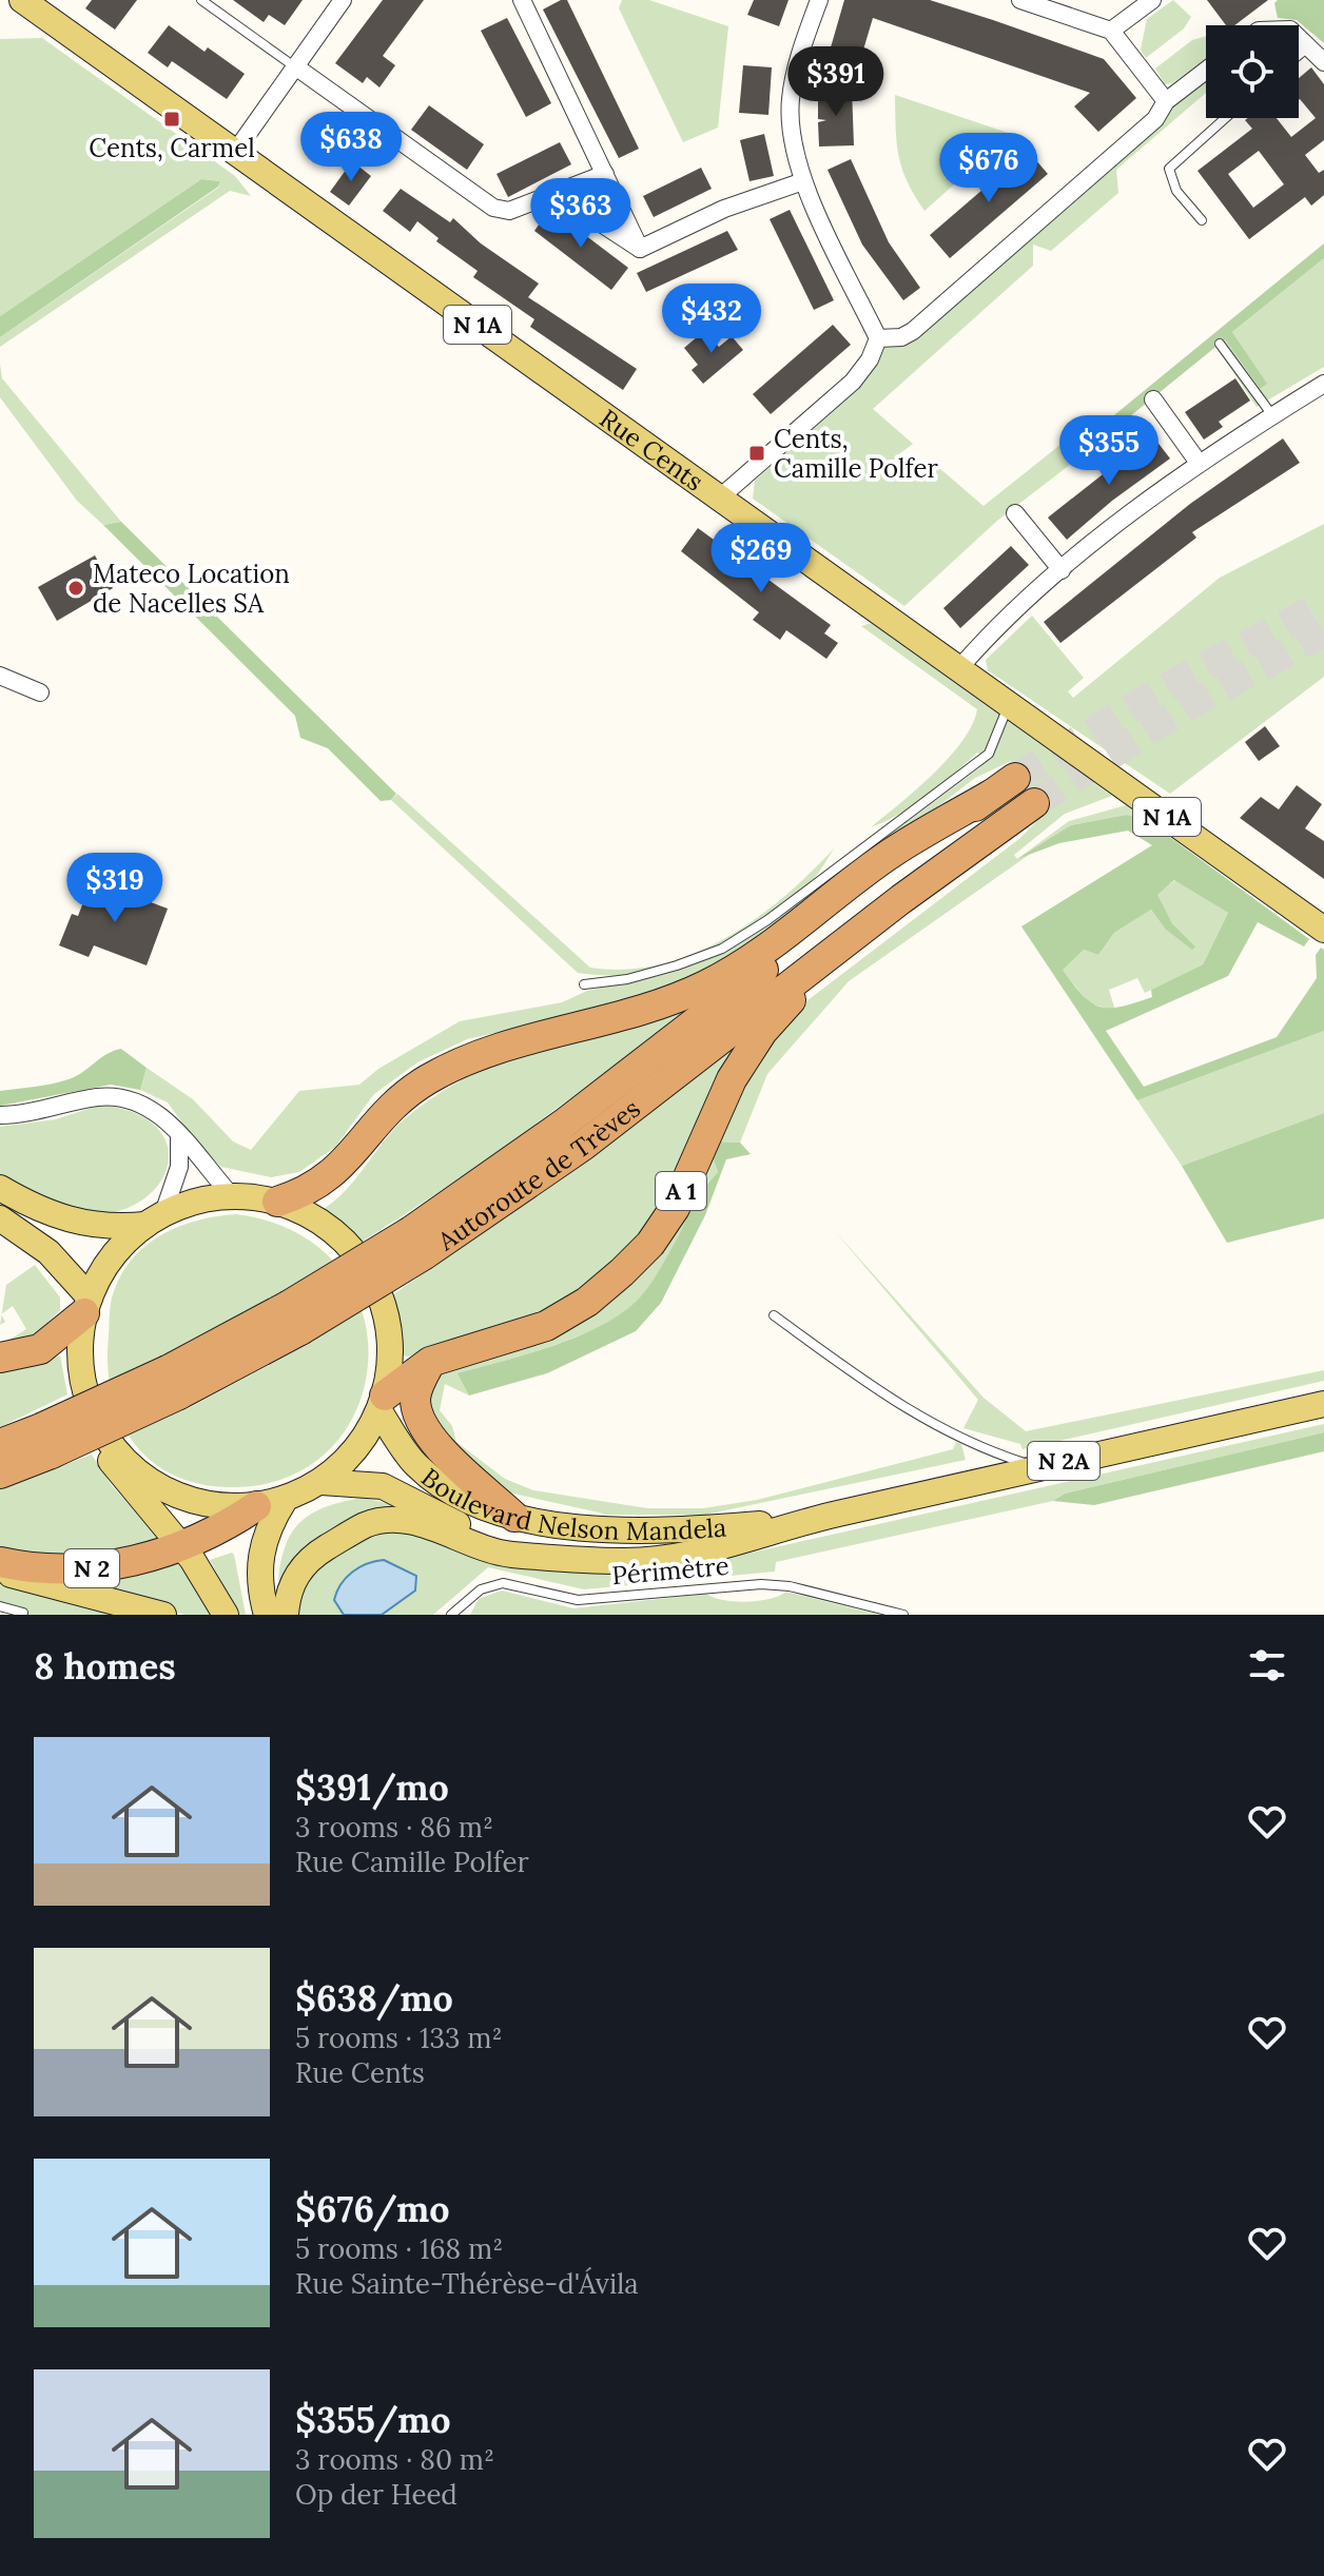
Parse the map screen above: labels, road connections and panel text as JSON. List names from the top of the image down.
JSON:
{
  "streets": {
    "highway": ["Autoroute de Trèves", "A 1", "N 2"],
    "main road": [
      "N 1A",
      "Rue Cents",
      "N 2A",
      "Boulevard Nelson Mandela"
    ],
    "lane": ["Périmètre"]
  },
  "crossings": [
    ["Autoroute de Trèves", "A 1"],
    ["A 1", "Boulevard Nelson Mandela"]
  ],
  "places": {
    "transit": ["Cents, Carmel", "Cents, Camille Polfer"],
    "other": ["Mateco Location de Nacelles SA"]
  },
  "page": {
    "price": [
      "$391",
      "$638",
      "$676",
      "$363",
      "$432",
      "$355",
      "$269",
      "$319"
    ],
    "heading": "8 homes",
    "list": [
      {
        "name": "$391/mo",
        "note": "3 rooms · 86 m² · Rue Camille Polfer"
      },
      {
        "name": "$638/mo",
        "note": "5 rooms · 133 m² · Rue Cents"
      },
      {
        "name": "$676/mo",
        "note": "5 rooms · 168 m² · Rue Sainte-Thérèse-d'Ávila"
      },
      {
        "name": "$355/mo",
        "note": "3 rooms · 80 m² · Op der Heed"
      }
    ]
  }
}
